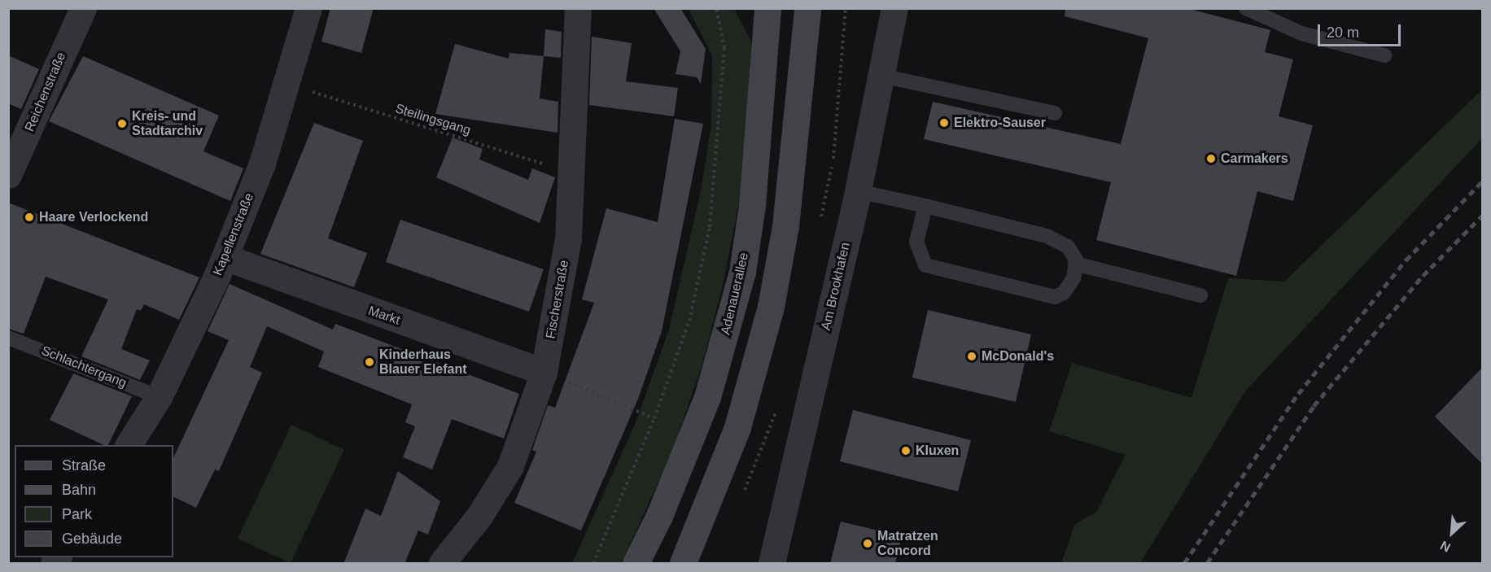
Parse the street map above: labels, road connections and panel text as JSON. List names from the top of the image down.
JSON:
{
  "streets": {
    "main road": ["Adenauerallee"],
    "street": [
      "Reichenstraße",
      "Kapellenstraße",
      "Am Brookhafen",
      "Fischerstraße",
      "Markt"
    ],
    "lane": ["Schlachtergang"],
    "path": ["Steilingsgang"]
  },
  "crossings": [
    ["Steilingsgang", "Kapellenstraße"],
    ["Steilingsgang", "Fischerstraße"],
    ["Kapellenstraße", "Markt"],
    ["Kapellenstraße", "Schlachtergang"],
    ["Fischerstraße", "Markt"]
  ],
  "places": [
    "Elektro-Sauser",
    "Kreis- und Stadtarchiv",
    "Carmakers",
    "Haare Verlockend",
    "McDonald's",
    "Kinderhaus Blauer Elefant",
    "Kluxen",
    "Matratzen Concord"
  ],
  "legend": [
    "Straße",
    "Bahn",
    "Park",
    "Gebäude"
  ],
  "scale_bar": "20 m",
  "north": "bottom left"
}
